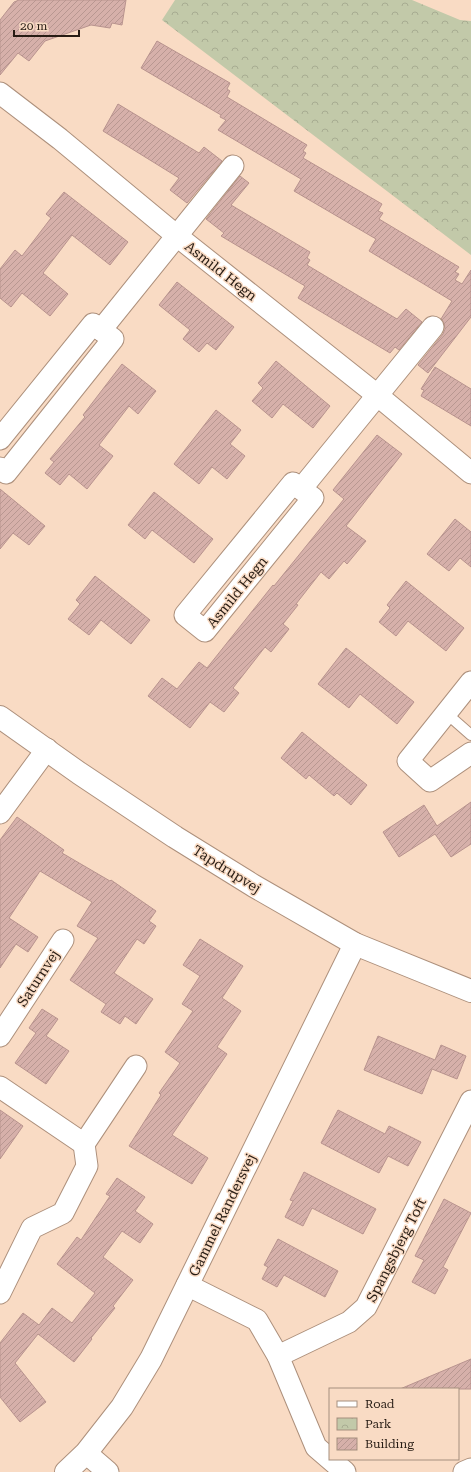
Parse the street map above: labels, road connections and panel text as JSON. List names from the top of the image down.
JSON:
{
  "streets": {
    "street": [
      "Asmild Hegn",
      "Tapdrupvej",
      "Saturnvej",
      "Gammel Randersvej",
      "Spangsbjerg Toft"
    ]
  },
  "crossings": [
    ["Tapdrupvej", "Gammel Randersvej"]
  ],
  "legend": ["Road", "Park", "Building"],
  "scale_bar": "20 m"
}
